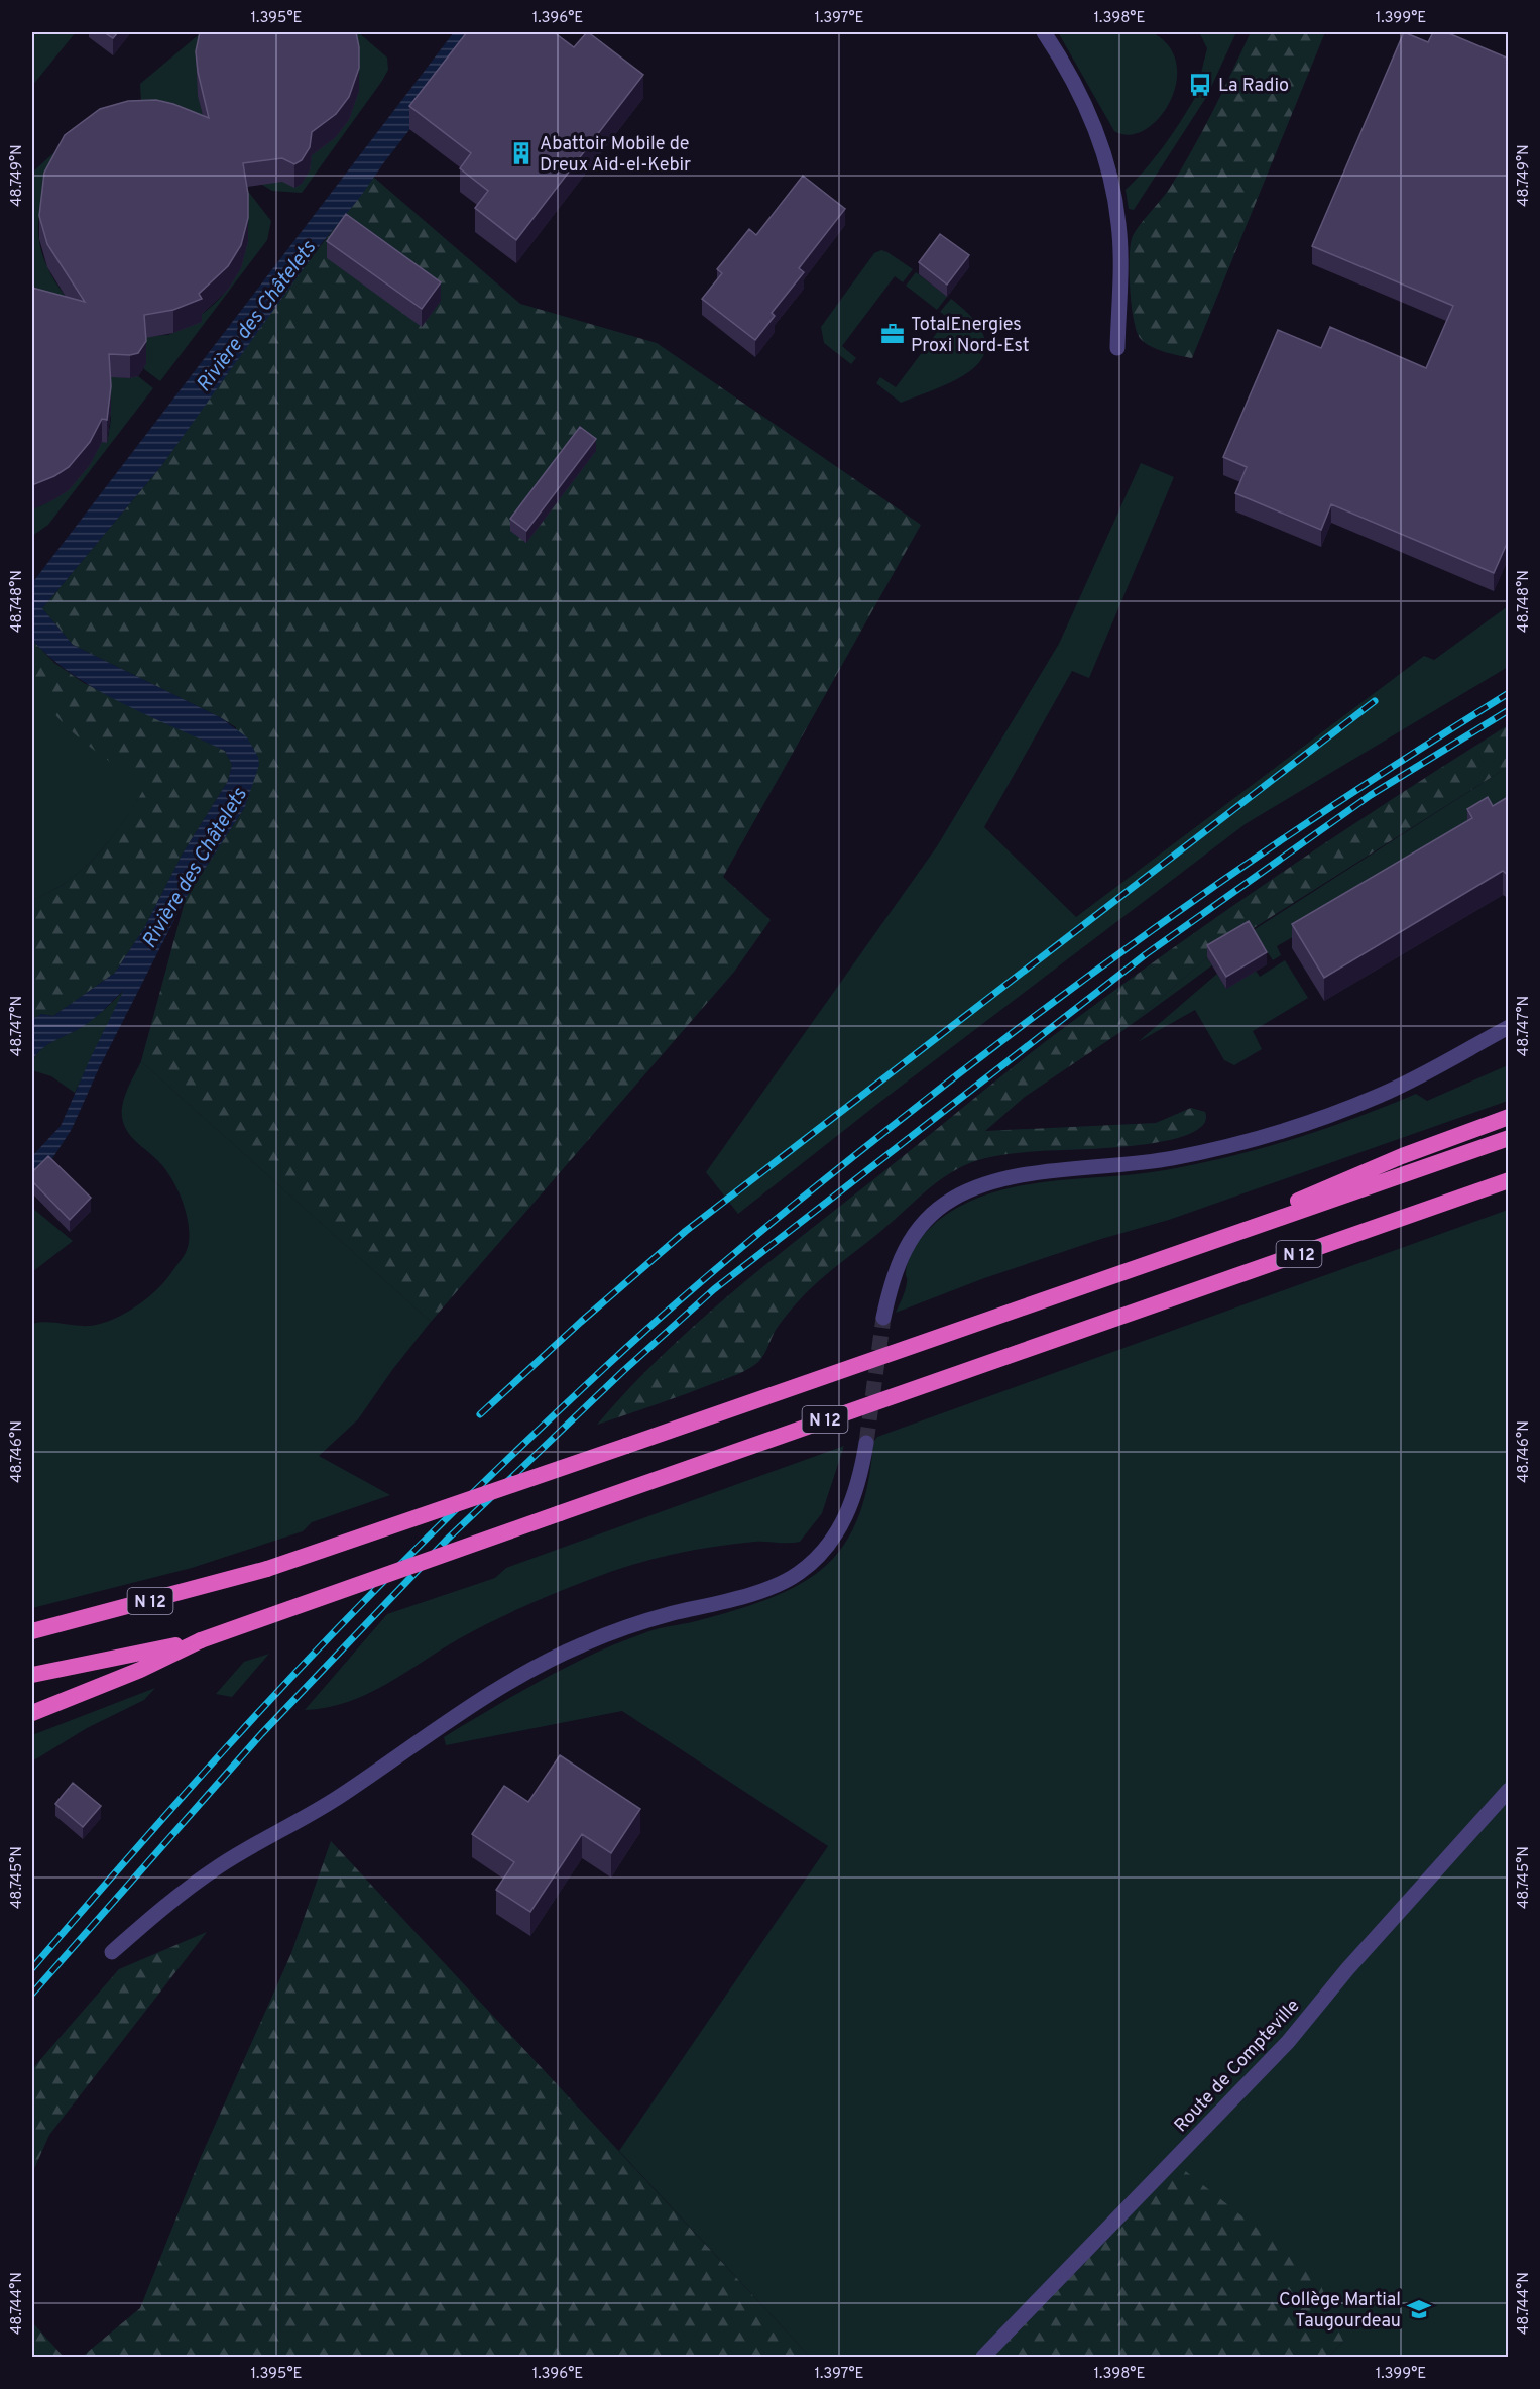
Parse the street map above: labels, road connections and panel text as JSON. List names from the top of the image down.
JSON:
{
  "streets": {
    "highway": ["N 12"],
    "street": ["Route de Compteville"]
  },
  "water": ["Rivière des Châtelets"],
  "places": {
    "bus stop": ["La Radio"],
    "building": ["Abattoir Mobile de Dreux Aid-el-Kebir"],
    "office": ["TotalEnergies Proxi Nord-Est"],
    "school or university": ["Collège Martial Taugourdeau"]
  },
  "coordinates": [
    "1.395°E",
    "1.396°E",
    "1.397°E",
    "1.398°E",
    "1.399°E",
    "48.749°N",
    "48.748°N",
    "48.747°N",
    "48.746°N",
    "48.745°N",
    "48.744°N"
  ]
}
